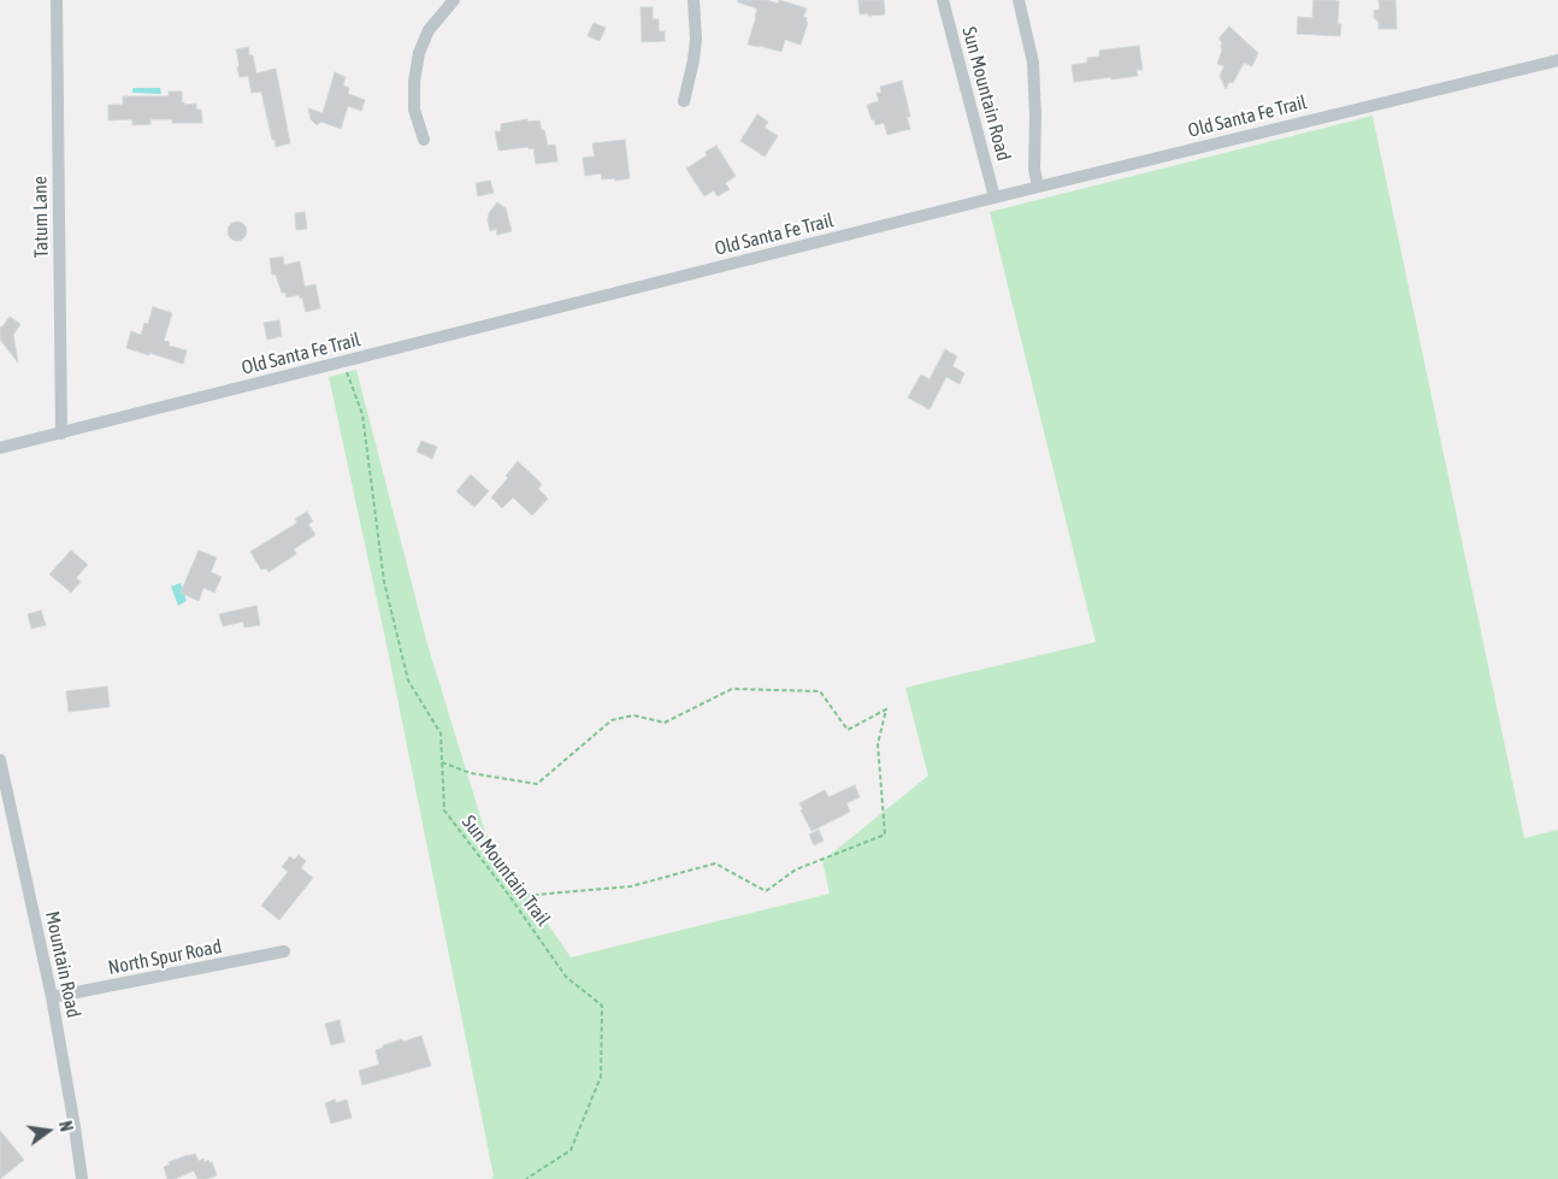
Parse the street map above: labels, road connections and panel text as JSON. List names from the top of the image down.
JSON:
{
  "streets": {
    "street": [
      "Sun Mountain Road",
      "Old Santa Fe Trail",
      "Tatum Lane",
      "North Spur Road",
      "Mountain Road"
    ],
    "path": ["Sun Mountain Trail"]
  },
  "crossings": [
    ["Sun Mountain Road", "Old Santa Fe Trail"],
    ["Old Santa Fe Trail", "Tatum Lane"],
    ["Old Santa Fe Trail", "Sun Mountain Trail"],
    ["North Spur Road", "Mountain Road"]
  ],
  "north": "right"
}
